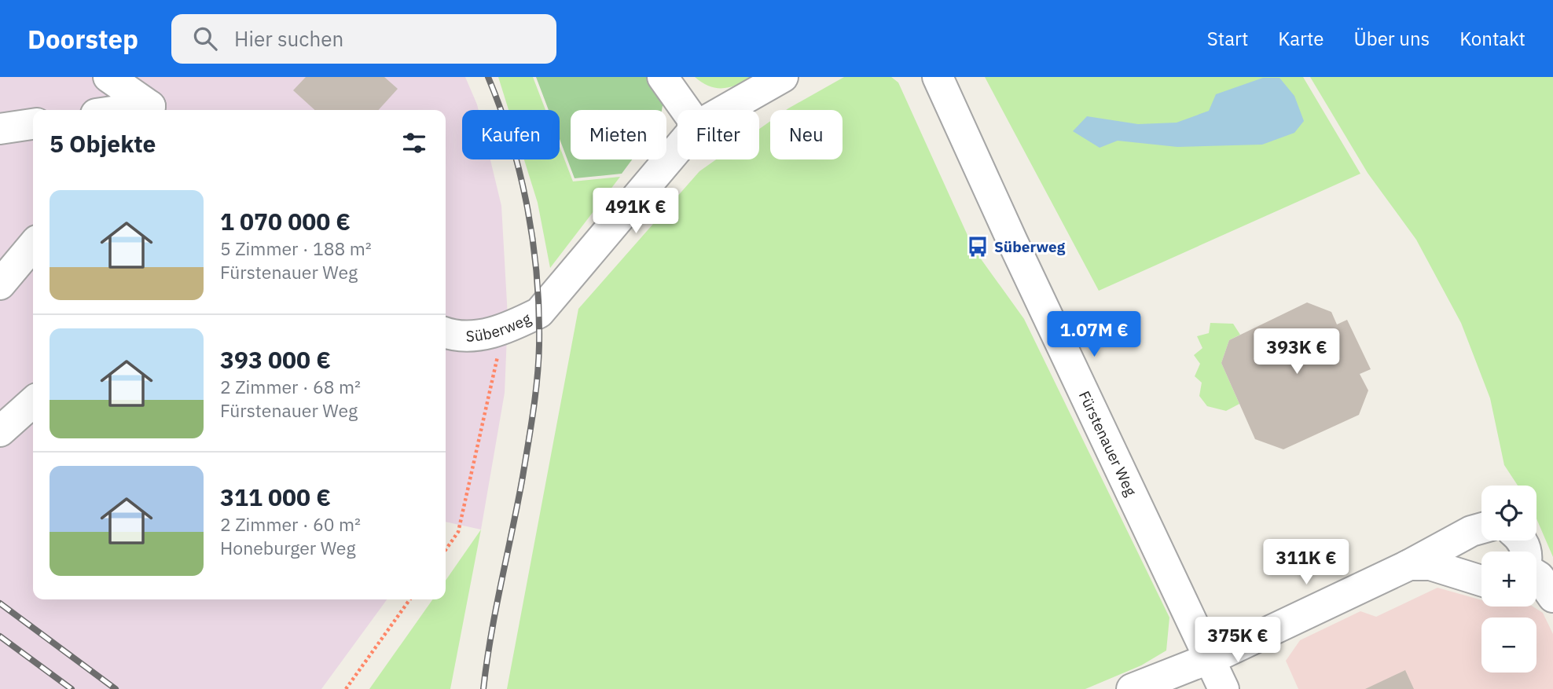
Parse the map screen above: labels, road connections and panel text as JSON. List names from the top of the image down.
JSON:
{
  "streets": {
    "street": ["Süberweg", "Fürstenauer Weg"]
  },
  "places": {
    "bus stop": ["Süberweg"]
  },
  "page": {
    "header": "Doorstep",
    "search": "Hier suchen",
    "nav": [
      "Start",
      "Karte",
      "Über uns",
      "Kontakt"
    ],
    "chip": [
      "Kaufen",
      "Mieten",
      "Filter",
      "Neu"
    ],
    "heading": "5 Objekte",
    "list": [
      {
        "name": "1 070 000 €",
        "note": "5 Zimmer · 188 m² · Fürstenauer Weg"
      },
      {
        "name": "393 000 €",
        "note": "2 Zimmer · 68 m² · Fürstenauer Weg"
      },
      {
        "name": "311 000 €",
        "note": "2 Zimmer · 60 m² · Honeburger Weg"
      }
    ],
    "price": [
      "491K €",
      "1.07M €",
      "393K €",
      "311K €",
      "375K €"
    ],
    "map_buttons": ["+", "−"]
  }
}
